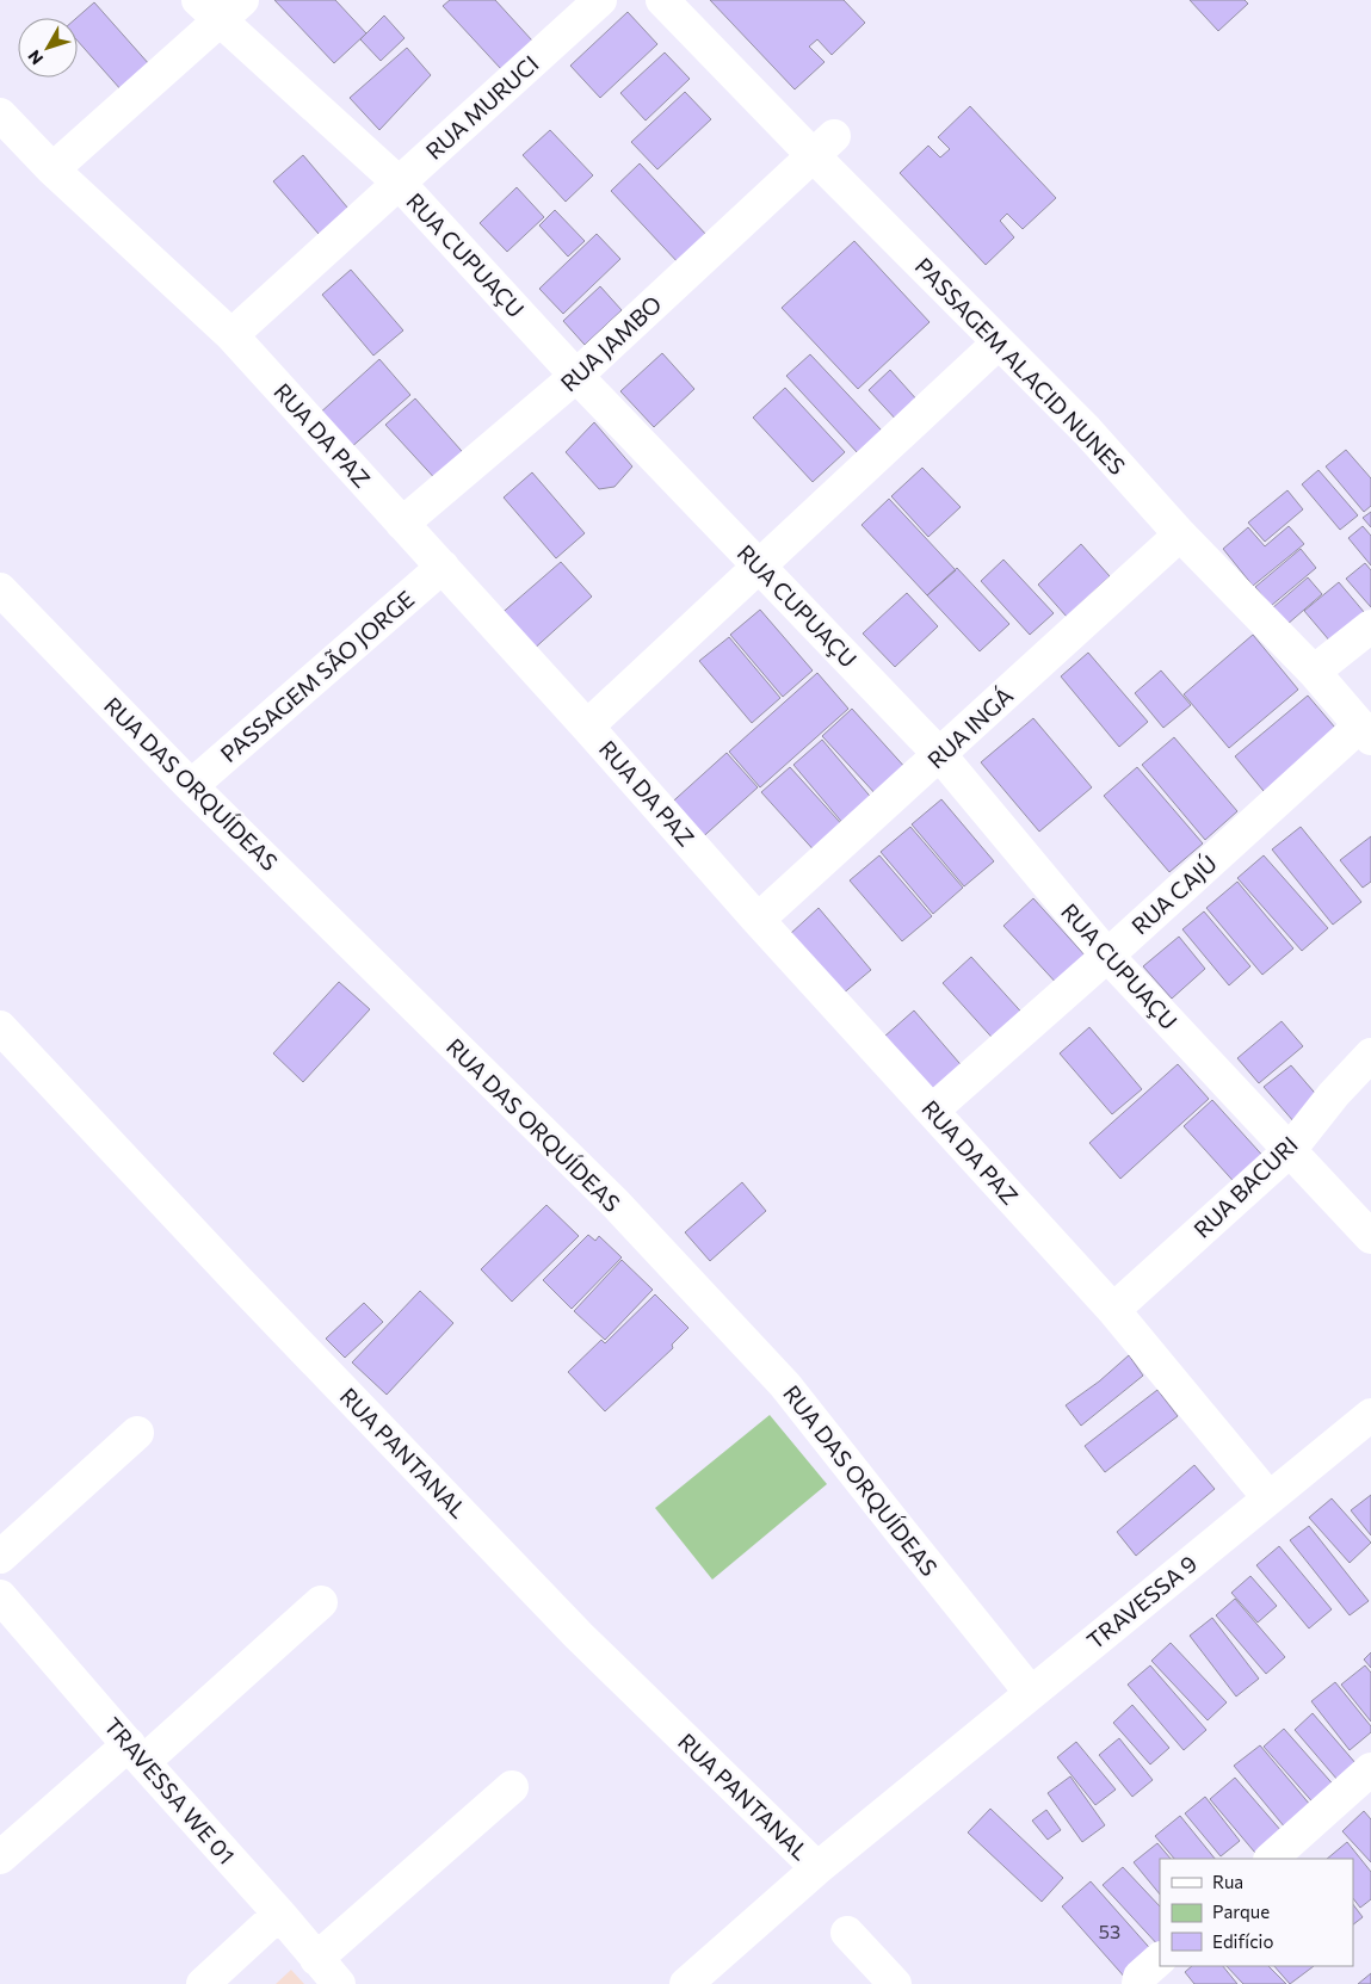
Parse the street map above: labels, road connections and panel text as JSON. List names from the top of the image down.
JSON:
{
  "streets": {
    "street": [
      "RUA MURUCI",
      "RUA CUPUAÇU",
      "RUA JAMBO",
      "PASSAGEM ALACID NUNES",
      "RUA DA PAZ",
      "PASSAGEM SÃO JORGE",
      "RUA INGÁ",
      "RUA DAS ORQUÍDEAS",
      "RUA CAJÚ",
      "RUA BACURI",
      "RUA PANTANAL",
      "TRAVESSA 9",
      "TRAVESSA WE 01"
    ]
  },
  "crossings": [
    ["RUA MURUCI", "RUA CUPUAÇU"],
    ["RUA MURUCI", "RUA DA PAZ"],
    ["RUA CUPUAÇU", "RUA JAMBO"],
    ["RUA CUPUAÇU", "RUA INGÁ"],
    ["RUA CUPUAÇU", "RUA CAJÚ"],
    ["RUA CUPUAÇU", "RUA BACURI"],
    ["RUA JAMBO", "PASSAGEM ALACID NUNES"],
    ["RUA JAMBO", "RUA DA PAZ"],
    ["PASSAGEM ALACID NUNES", "RUA INGÁ"],
    ["PASSAGEM ALACID NUNES", "RUA CAJÚ"],
    ["RUA DA PAZ", "PASSAGEM SÃO JORGE"],
    ["RUA DA PAZ", "RUA INGÁ"],
    ["RUA DA PAZ", "RUA CAJÚ"],
    ["RUA DA PAZ", "RUA BACURI"],
    ["RUA DA PAZ", "TRAVESSA 9"],
    ["PASSAGEM SÃO JORGE", "RUA DAS ORQUÍDEAS"],
    ["RUA DAS ORQUÍDEAS", "TRAVESSA 9"],
    ["RUA PANTANAL", "TRAVESSA 9"]
  ],
  "house_numbers": ["53"],
  "legend": ["Rua", "Parque", "Edifício"],
  "north": "bottom left"
}
